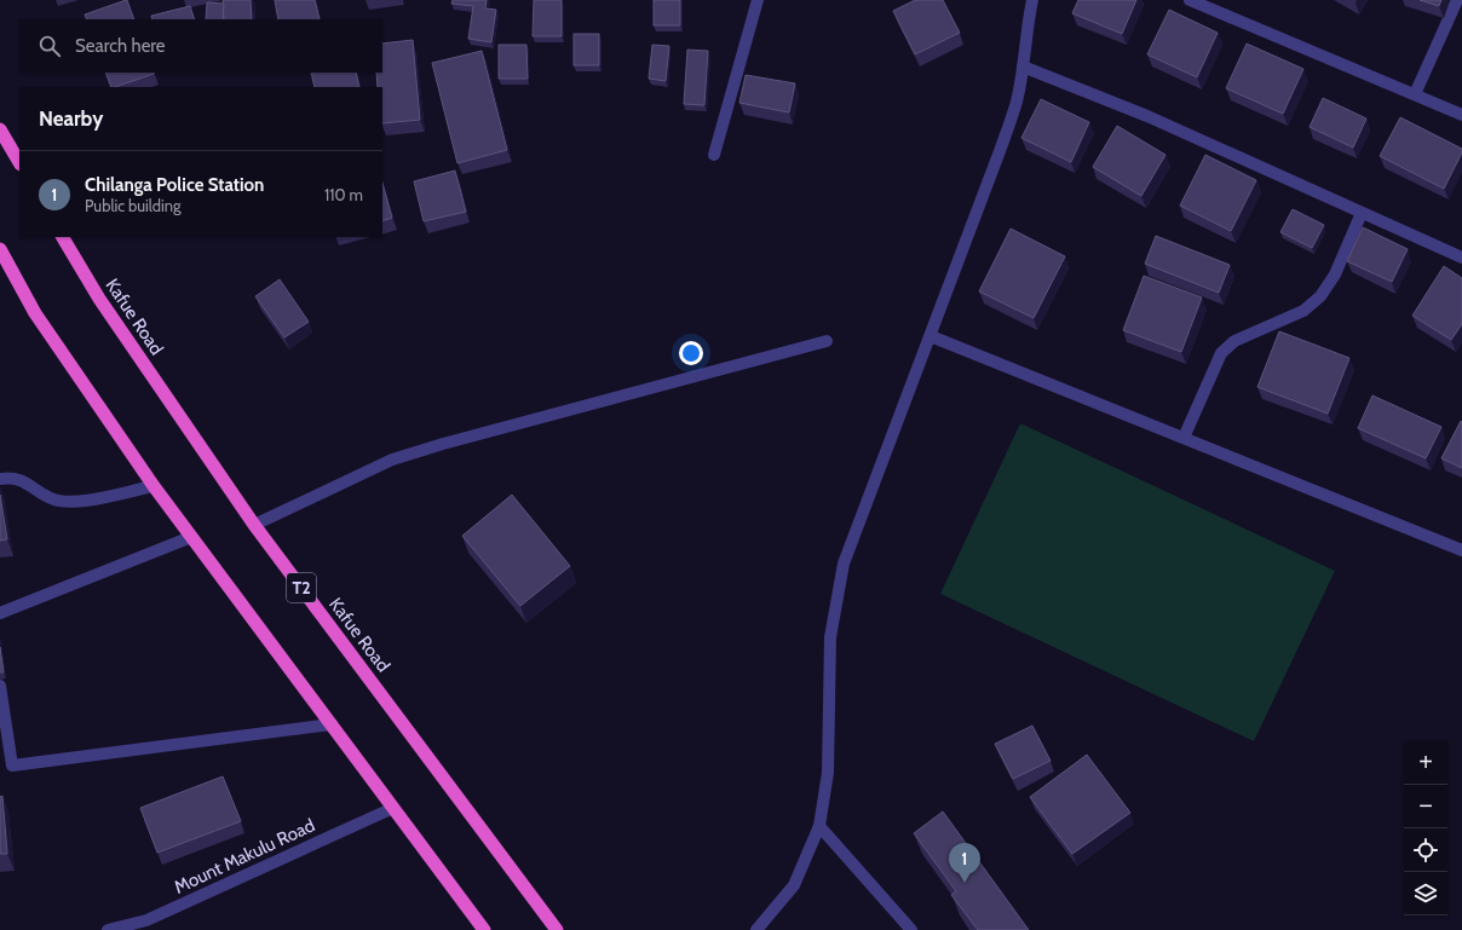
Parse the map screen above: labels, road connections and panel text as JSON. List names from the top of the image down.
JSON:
{
  "streets": {
    "highway": ["Kafue Road", "T2"],
    "street": ["Mount Makulu Road"]
  },
  "page": {
    "search": "Search here",
    "heading": "Nearby",
    "list": [
      {
        "mark": "1",
        "name": "Chilanga Police Station",
        "note": "Public building",
        "value": "110 m"
      }
    ],
    "map_buttons": ["+", "−"],
    "pins": "1"
  }
}
